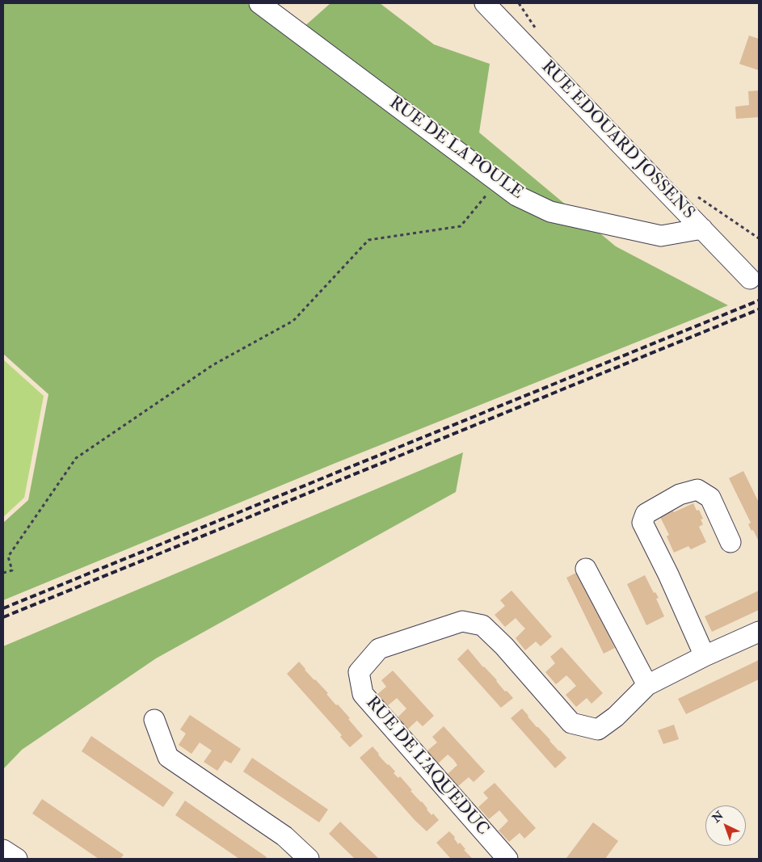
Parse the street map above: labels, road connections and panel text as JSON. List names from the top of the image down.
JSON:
{
  "streets": {
    "street": ["RUE EDOUARD JOSSENS", "RUE DE LA POULE", "RUE DE L'AQUEDUC"]
  },
  "crossings": [
    ["RUE EDOUARD JOSSENS", "RUE DE LA POULE"]
  ],
  "north": "top left"
}
